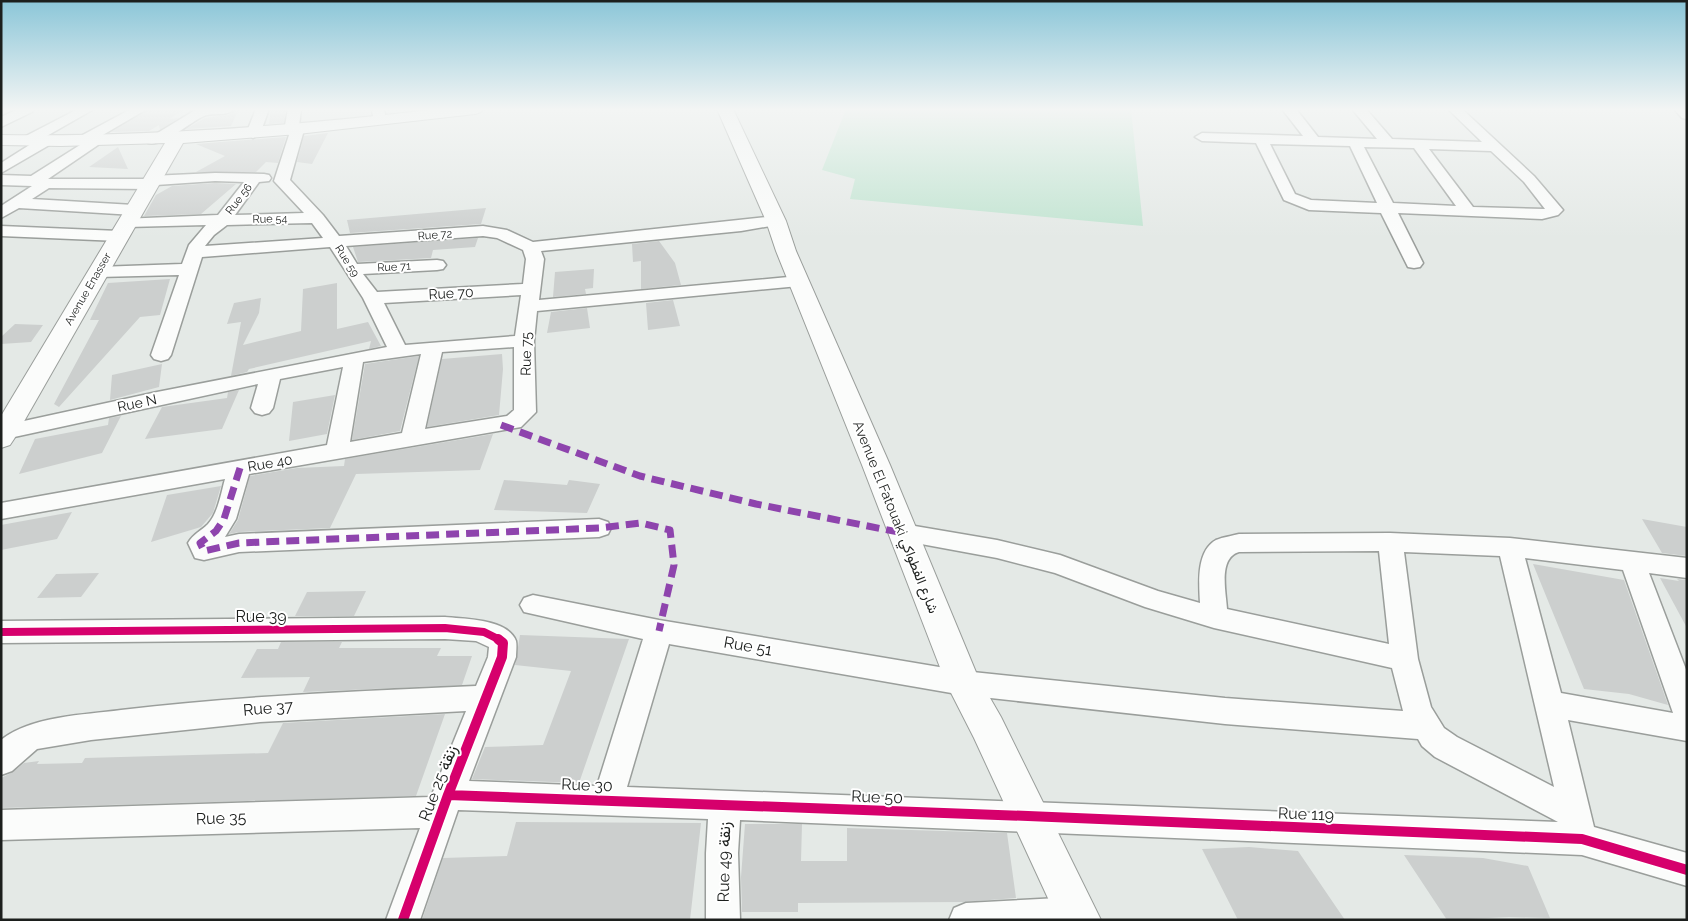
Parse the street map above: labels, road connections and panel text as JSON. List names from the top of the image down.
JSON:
{
  "streets": {
    "street": [
      "Rue 56",
      "Rue 54",
      "Rue 72",
      "Rue 59",
      "Rue 71",
      "Avenue Enasser",
      "Rue 70",
      "Rue 75",
      "Rue N",
      "Rue 40",
      "Avenue El Fatouaki شارع الفطواكي",
      "Rue 39",
      "Rue 51",
      "Rue 37",
      "Rue 25 زنقة",
      "Rue 30",
      "Rue 50",
      "Rue 119",
      "Rue 35",
      "Rue 49 زنقة"
    ]
  },
  "crossings": [
    ["Rue 56", "Rue 54"],
    ["Rue 56", "Rue 72"],
    ["Rue 54", "Rue 59"],
    ["Rue 54", "Avenue Enasser"],
    ["Rue 72", "Rue 59"],
    ["Rue 72", "Avenue Enasser"],
    ["Rue 72", "Rue 75"],
    ["Rue 59", "Rue 71"],
    ["Rue 59", "Rue 70"],
    ["Rue 59", "Rue N"],
    ["Avenue Enasser", "Rue N"],
    ["Rue 70", "Rue 75"],
    ["Rue 70", "Avenue El Fatouaki شارع الفطواكي"],
    ["Rue 75", "Rue N"],
    ["Rue 75", "Rue 40"],
    ["Avenue El Fatouaki شارع الفطواكي", "Rue 51"],
    ["Avenue El Fatouaki شارع الفطواكي", "Rue 50"],
    ["Avenue El Fatouaki شارع الفطواكي", "Rue 119"],
    ["Rue 39", "Rue 25 زنقة"],
    ["Rue 37", "Rue 25 زنقة"],
    ["Rue 25 زنقة", "Rue 30"],
    ["Rue 25 زنقة", "Rue 35"],
    ["Rue 30", "Rue 50"],
    ["Rue 30", "Rue 35"],
    ["Rue 30", "Rue 49 زنقة"],
    ["Rue 50", "Rue 119"],
    ["Rue 50", "Rue 49 زنقة"]
  ]
}
